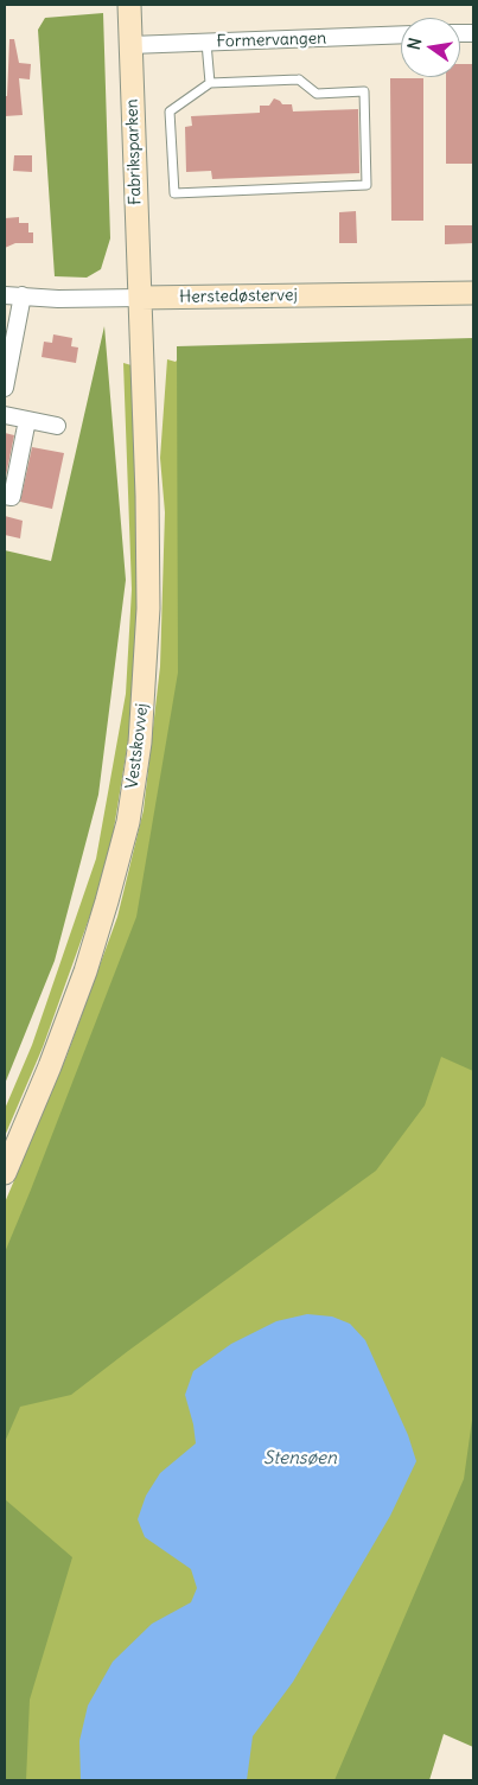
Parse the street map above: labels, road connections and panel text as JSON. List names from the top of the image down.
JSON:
{
  "streets": {
    "street": [
      "Formervangen",
      "Fabriksparken",
      "Herstedøstervej",
      "Vestskovvej"
    ]
  },
  "crossings": [
    ["Formervangen", "Fabriksparken"],
    ["Fabriksparken", "Herstedøstervej"],
    ["Fabriksparken", "Vestskovvej"],
    ["Herstedøstervej", "Vestskovvej"]
  ],
  "water": ["Stensøen"],
  "north": "left"
}
